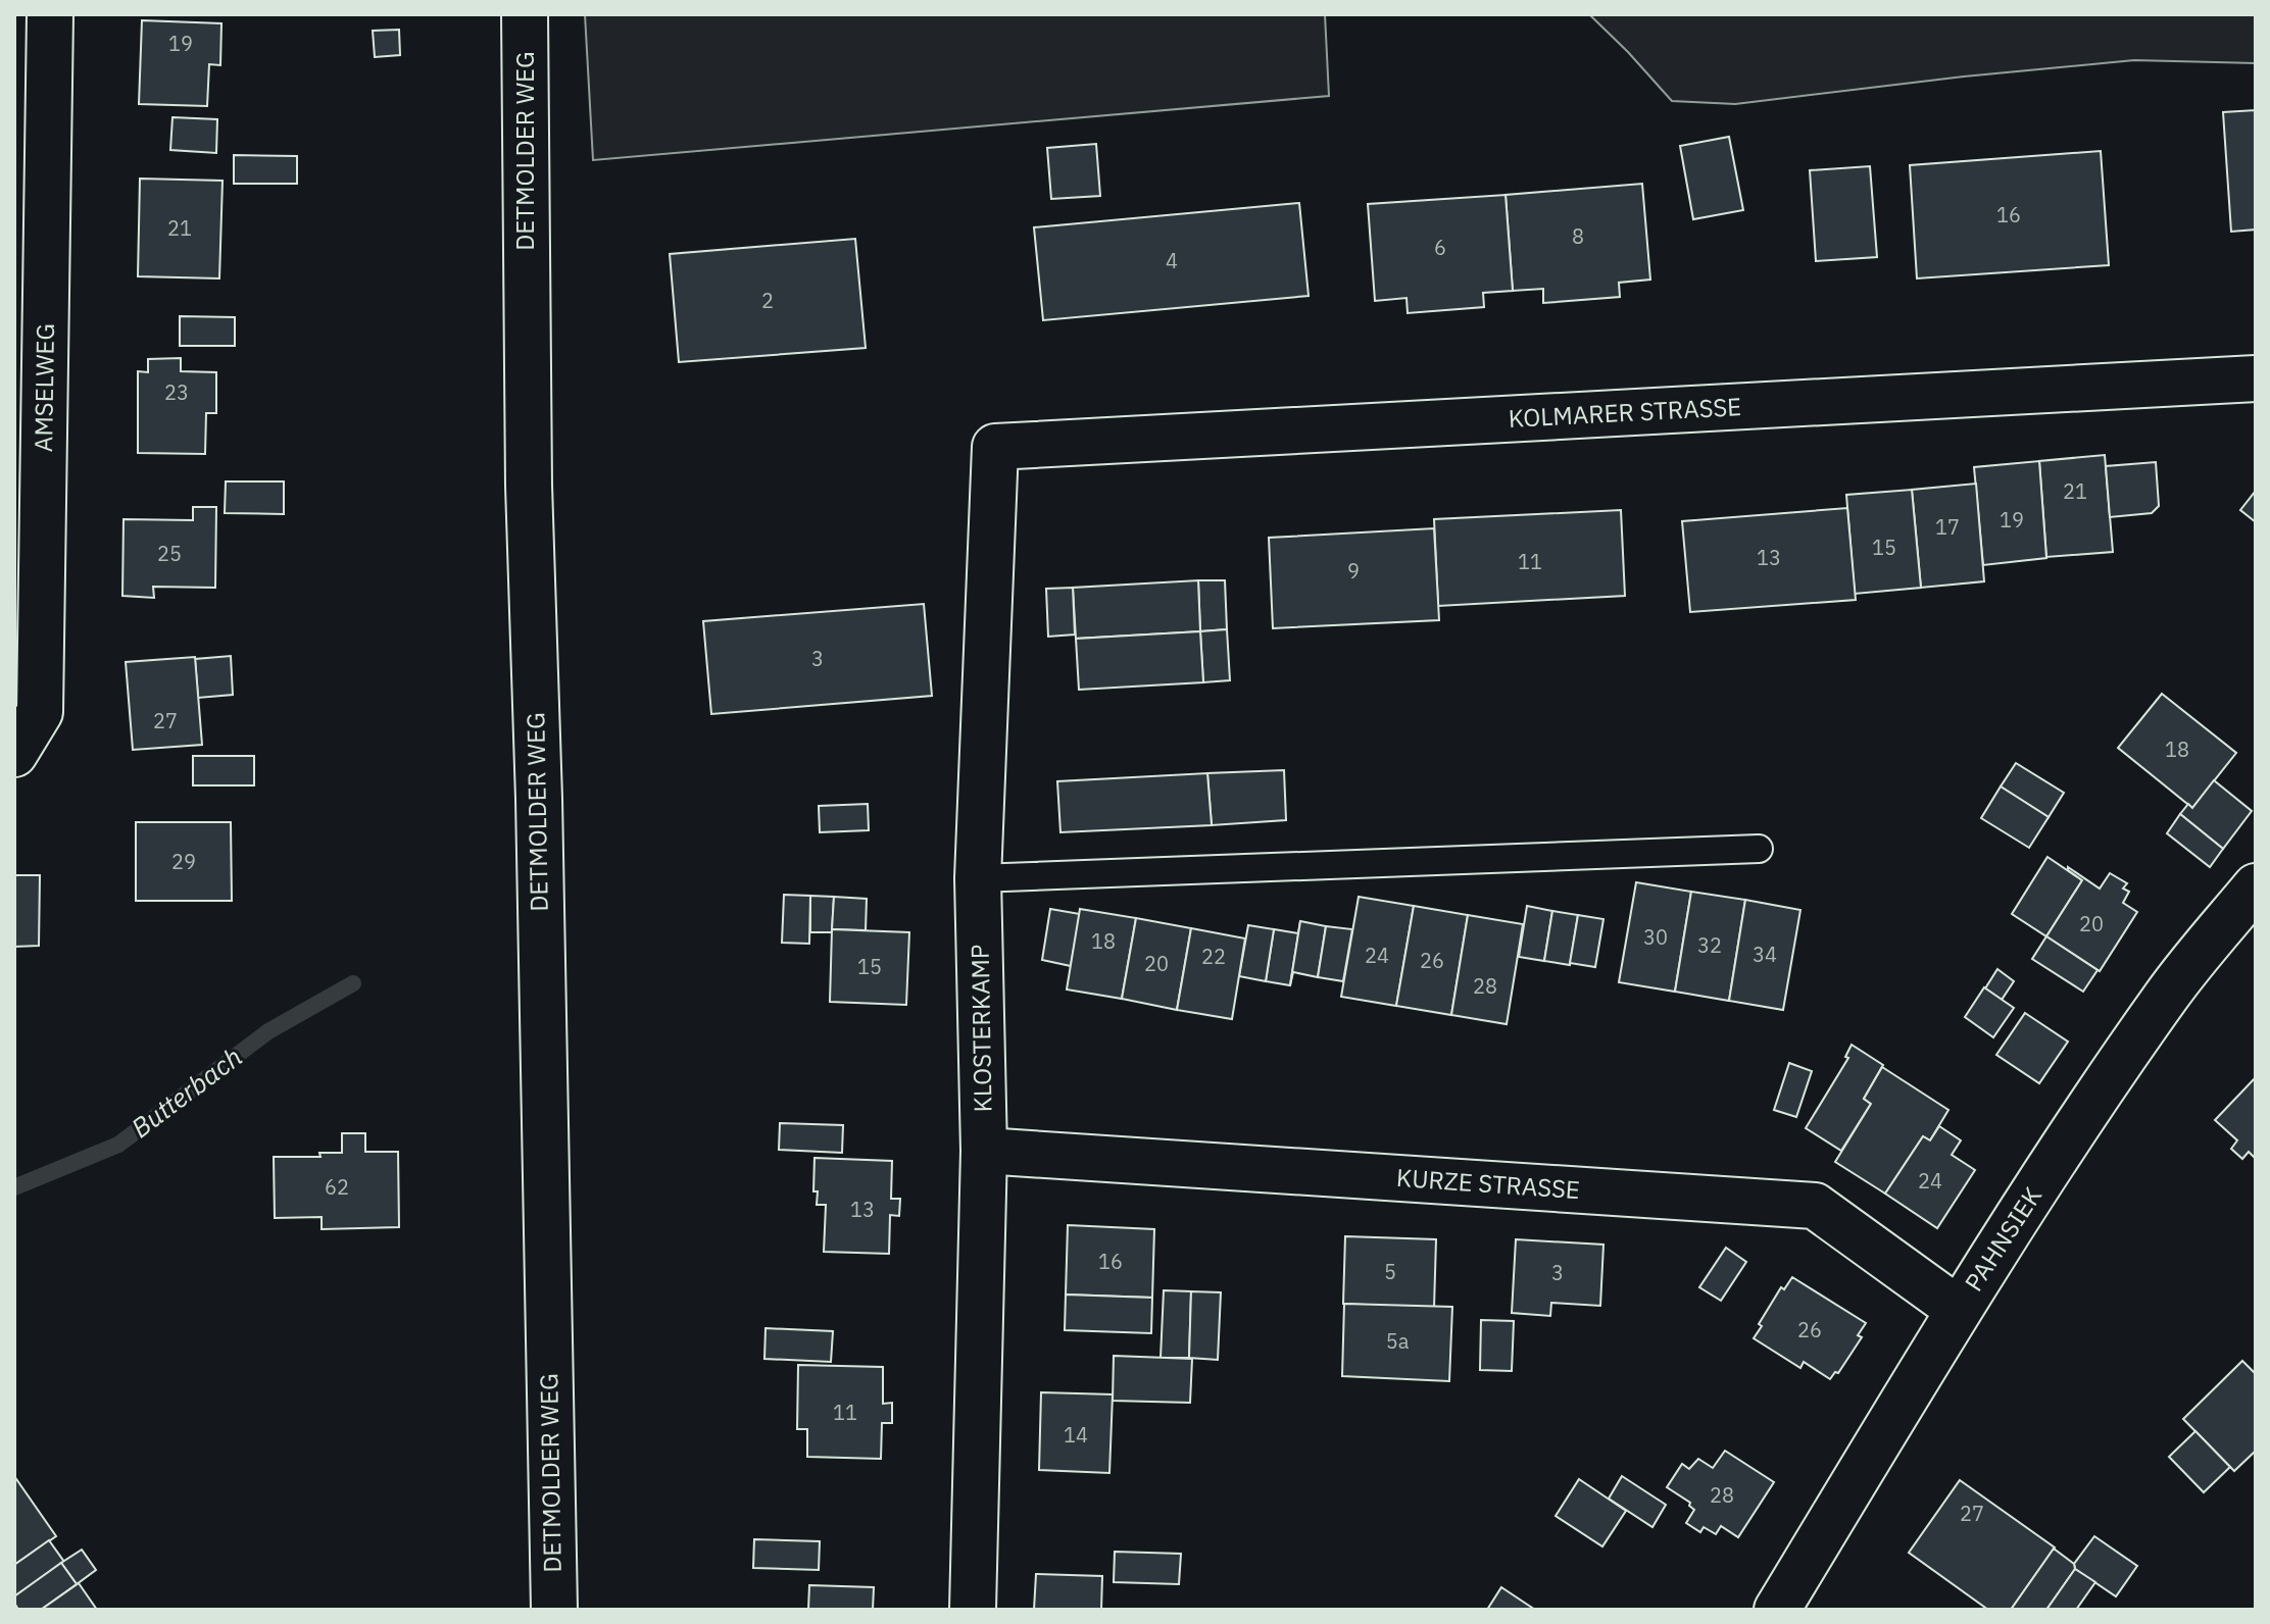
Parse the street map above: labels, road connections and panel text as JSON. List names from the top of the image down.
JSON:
{
  "streets": {
    "street": [
      "DETMOLDER WEG",
      "AMSELWEG",
      "KOLMARER STRASSE",
      "KLOSTERKAMP",
      "KURZE STRASSE",
      "PAHNSIEK"
    ]
  },
  "crossings": [
    ["KOLMARER STRASSE", "KLOSTERKAMP"],
    ["KLOSTERKAMP", "KURZE STRASSE"],
    ["KURZE STRASSE", "PAHNSIEK"]
  ],
  "water": ["Butterbach"],
  "house_numbers": [
    "19",
    "16",
    "21",
    "8",
    "6",
    "4",
    "2",
    "23",
    "21",
    "19",
    "17",
    "15",
    "25",
    "13",
    "11",
    "9",
    "3",
    "27",
    "18",
    "29",
    "20",
    "30",
    "18",
    "32",
    "34",
    "24",
    "22",
    "26",
    "20",
    "15",
    "28",
    "24",
    "62",
    "13",
    "16",
    "5",
    "3",
    "26",
    "5a",
    "11",
    "14",
    "28",
    "27"
  ]
}
